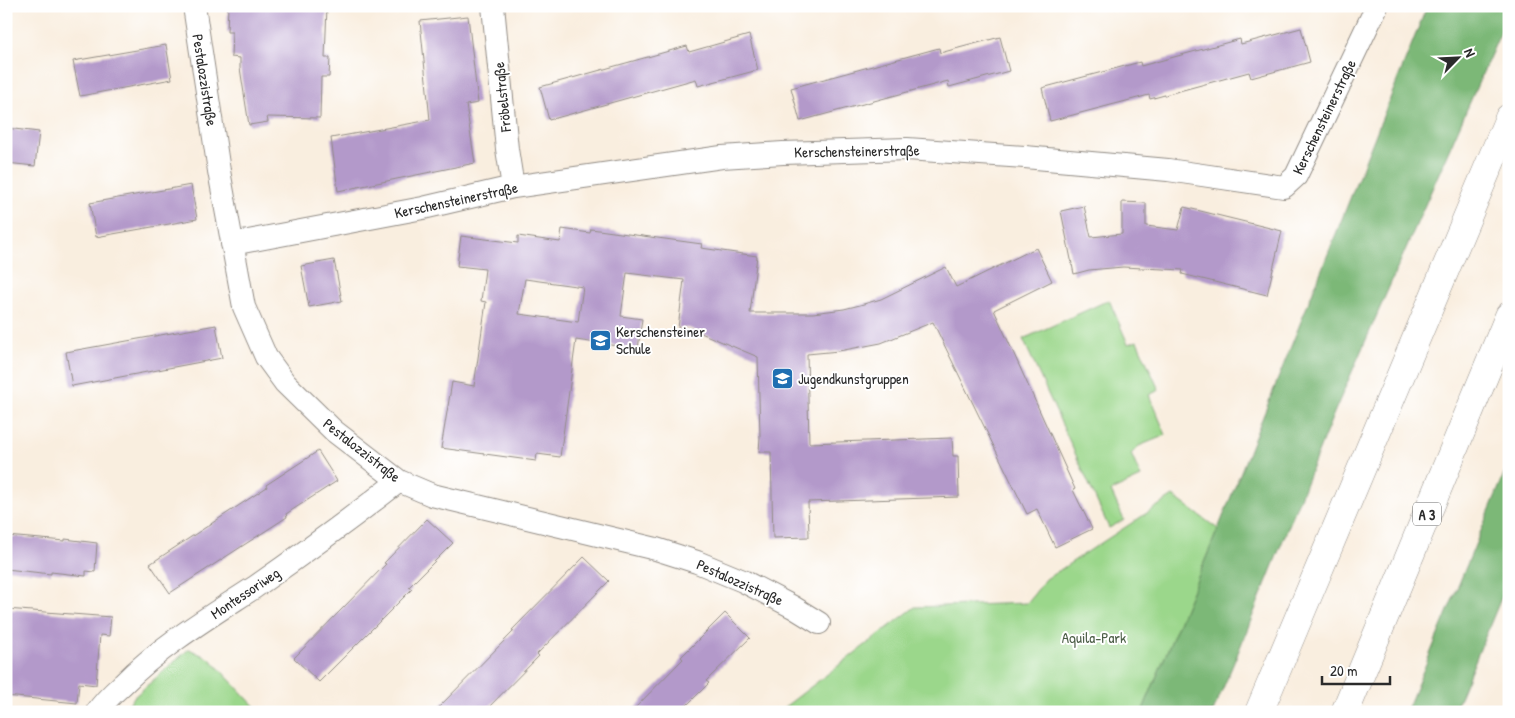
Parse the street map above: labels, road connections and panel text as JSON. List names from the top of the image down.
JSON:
{
  "streets": {
    "highway": ["A 3"],
    "street": [
      "Pestalozzistraße",
      "Fröbelstraße",
      "Kerschensteinerstraße",
      "Montessoriweg"
    ]
  },
  "crossings": [
    ["Pestalozzistraße", "Kerschensteinerstraße"],
    ["Pestalozzistraße", "Montessoriweg"],
    ["Fröbelstraße", "Kerschensteinerstraße"]
  ],
  "parks": ["Aquila-Park"],
  "places": {
    "school or university": ["Kerschensteiner Schule", "Jugendkunstgruppen"]
  },
  "scale_bar": "20 m",
  "north": "top right"
}
